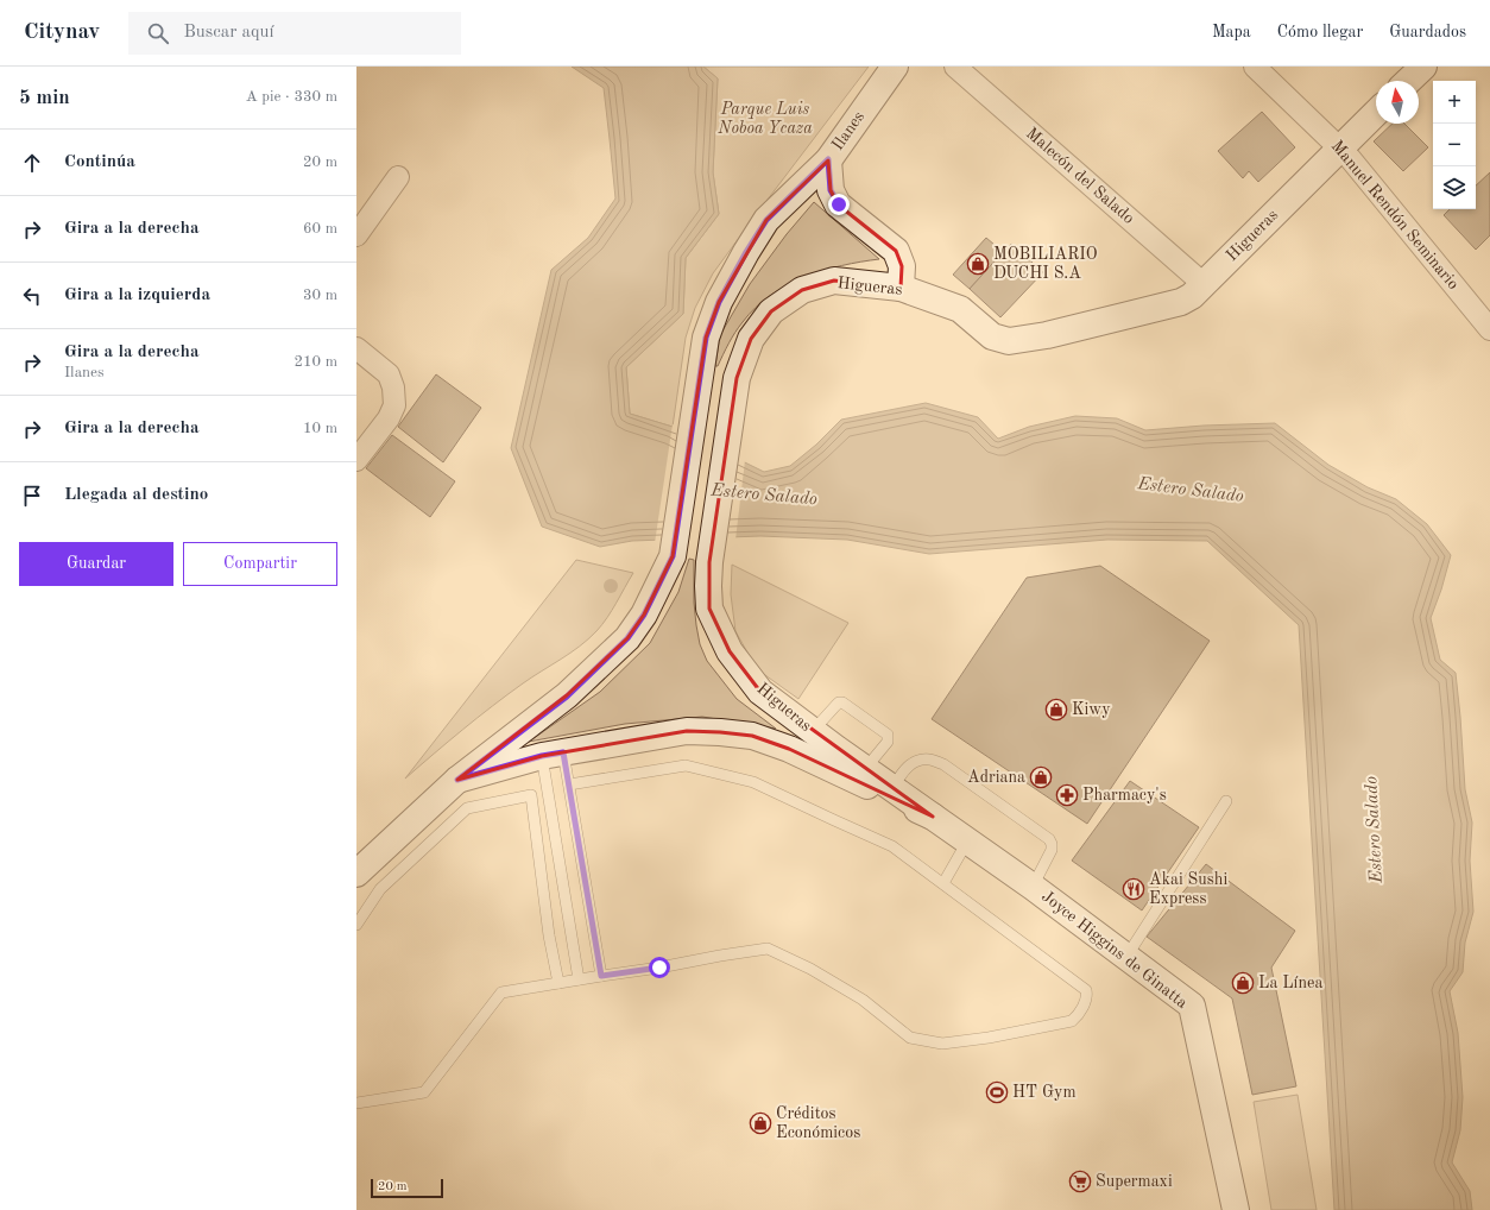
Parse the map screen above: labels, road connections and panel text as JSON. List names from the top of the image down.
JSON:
{
  "streets": {
    "street": [
      "Ilanes",
      "Malecón del Salado",
      "Manuel Rendón Seminario",
      "Higueras",
      "Joyce Higgins de Ginatta"
    ]
  },
  "crossings": [
    ["Malecón del Salado", "Higueras"],
    ["Manuel Rendón Seminario", "Higueras"],
    ["Higueras", "Joyce Higgins de Ginatta"]
  ],
  "water": ["Estero Salado"],
  "parks": ["Parque Luis Noboa Ycaza"],
  "places": {
    "shop": [
      "MOBILIARIO DUCHI S.A",
      "Kiwy",
      "Adriana",
      "La Línea",
      "Créditos Económicos"
    ],
    "pharmacy": ["Pharmacy's"],
    "restaurant": ["Akai Sushi Express"],
    "sports": ["HT Gym"],
    "supermarket": ["Supermaxi"]
  },
  "scale_bar": "20 m",
  "north": "top",
  "page": {
    "header": "Citynav",
    "search": "Buscar aquí",
    "nav": ["Mapa", "Cómo llegar", "Guardados"],
    "heading": ["5 min", "A pie · 330 m"],
    "map_buttons": ["+", "−"],
    "list": [
      ["Continúa", "20 m"],
      ["Gira a la derecha", "60 m"],
      ["Gira a la izquierda", "30 m"],
      ["Gira a la derecha", "Ilanes", "210 m"],
      ["Gira a la derecha", "10 m"],
      "Llegada al destino"
    ],
    "buttons": ["Guardar", "Compartir"],
    "scale": "20 m"
  }
}
